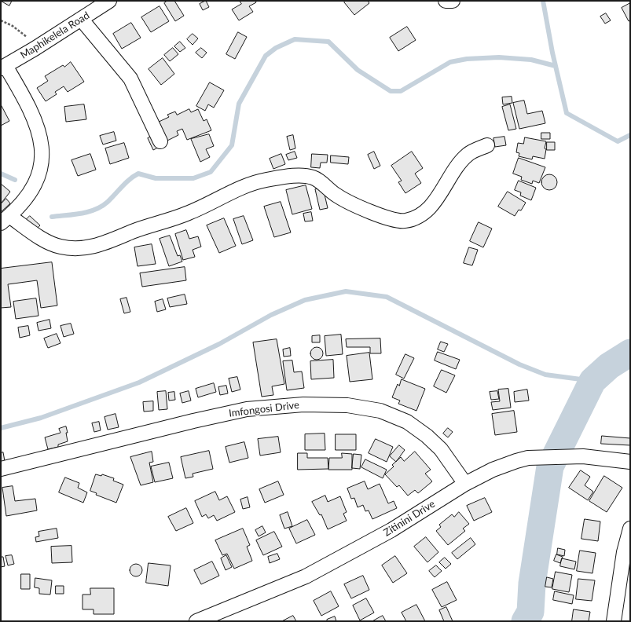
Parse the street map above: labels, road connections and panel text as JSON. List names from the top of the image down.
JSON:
{
  "streets": {
    "street": ["Maphikelela Road", "Imfongosi Drive", "Zitinini Drive"]
  },
  "crossings": [
    ["Imfongosi Drive", "Zitinini Drive"]
  ]
}
